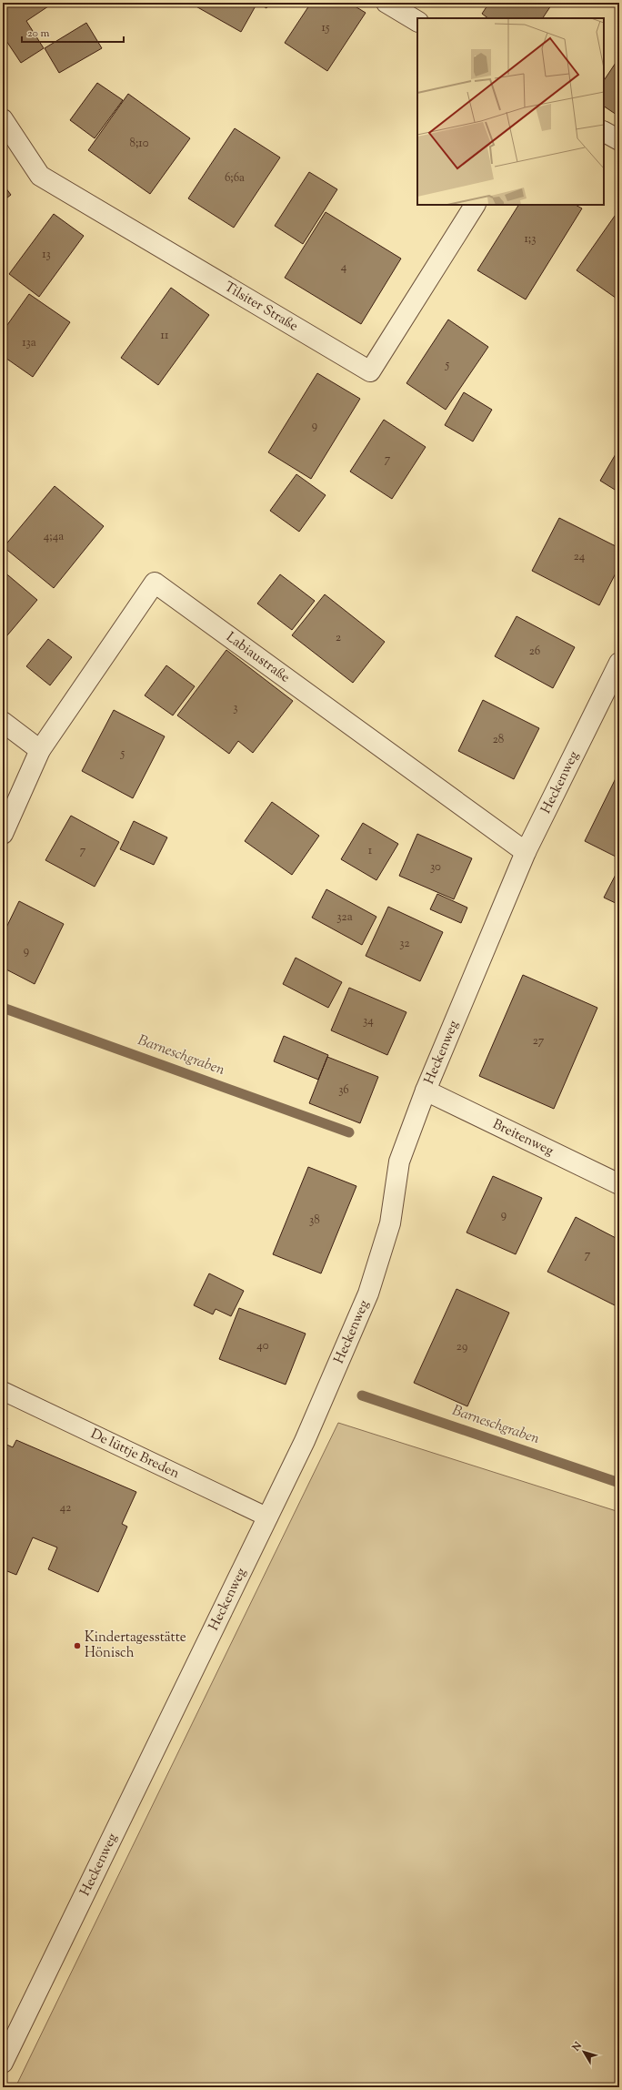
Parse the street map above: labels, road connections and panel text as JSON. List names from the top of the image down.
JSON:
{
  "streets": {
    "street": [
      "Tilsiter Straße",
      "Labiaustraße",
      "Heckenweg",
      "Breitenweg"
    ],
    "lane": ["De lüttje Breden"]
  },
  "crossings": [
    ["Labiaustraße", "Heckenweg"],
    ["Heckenweg", "Breitenweg"],
    ["Heckenweg", "De lüttje Breden"]
  ],
  "water": ["Barneschgraben"],
  "places": ["Kindertagesstätte Hönisch"],
  "house_numbers": [
    "15",
    "8;10",
    "6;6a",
    "1;3",
    "13",
    "4",
    "11",
    "13a",
    "5",
    "9",
    "7",
    "4;4a",
    "24",
    "2",
    "26",
    "3",
    "28",
    "5",
    "7",
    "1",
    "30",
    "32a",
    "32",
    "9",
    "34",
    "27",
    "36",
    "9",
    "38",
    "7",
    "40",
    "29",
    "42"
  ],
  "scale_bar": "20 m",
  "north": "top left"
}
